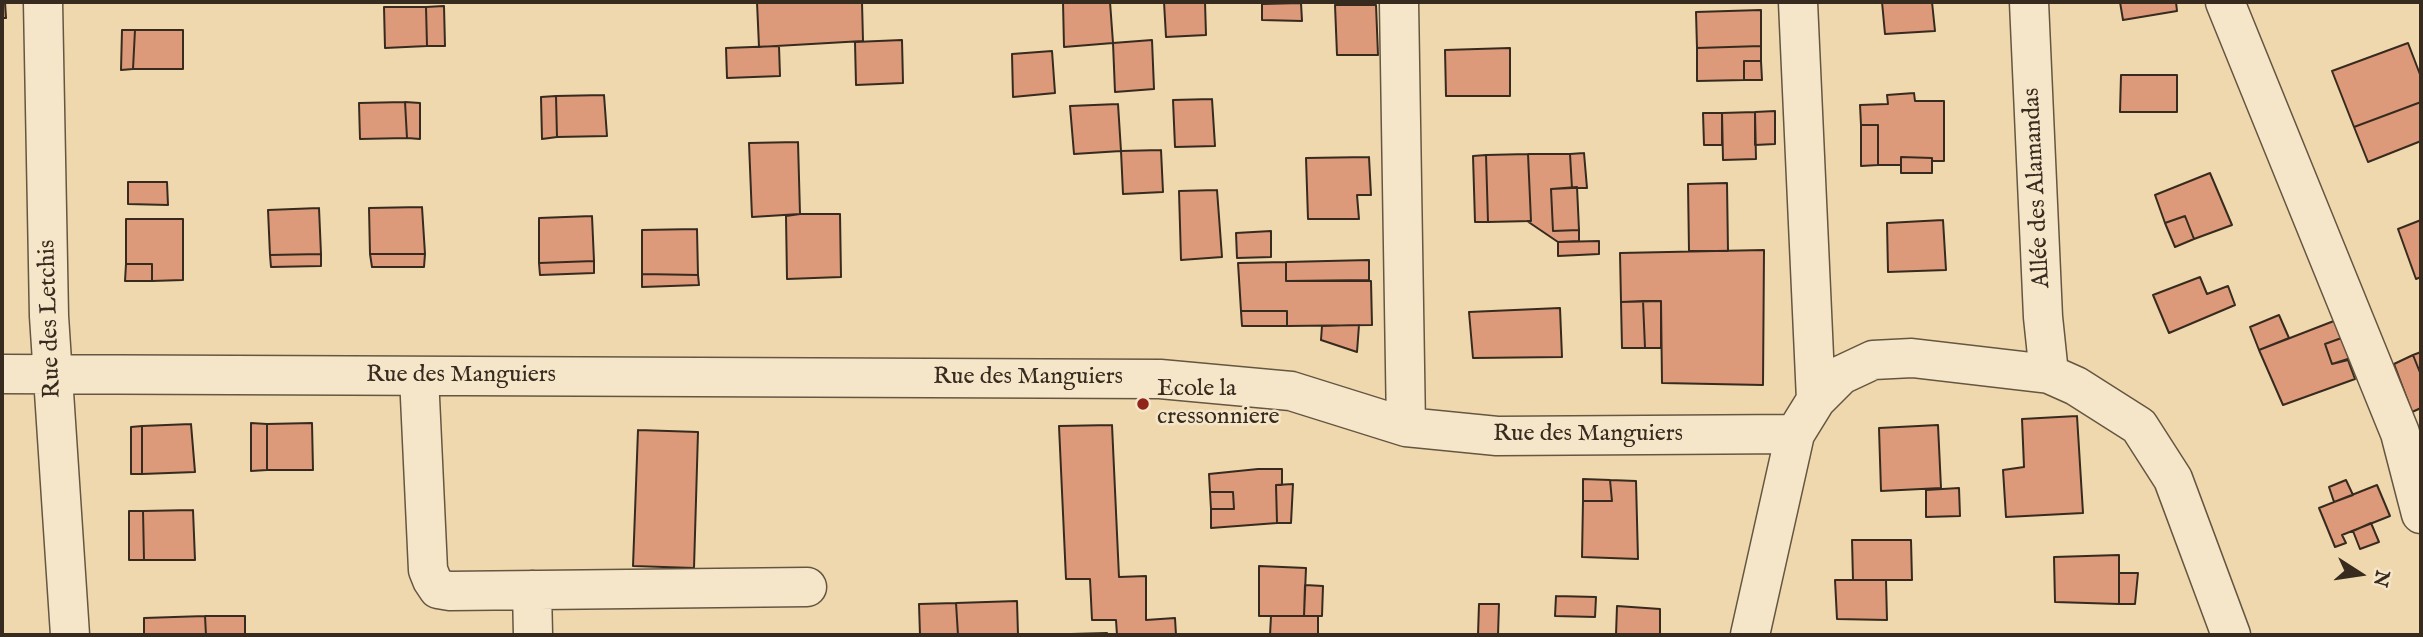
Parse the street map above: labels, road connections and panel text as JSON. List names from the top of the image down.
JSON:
{
  "streets": {
    "street": ["Allée des Alamandas", "Rue des Letchis", "Rue des Manguiers"]
  },
  "crossings": [
    ["Rue des Letchis", "Rue des Manguiers"]
  ],
  "places": ["Ecole la cressonniere"],
  "north": "right"
}
